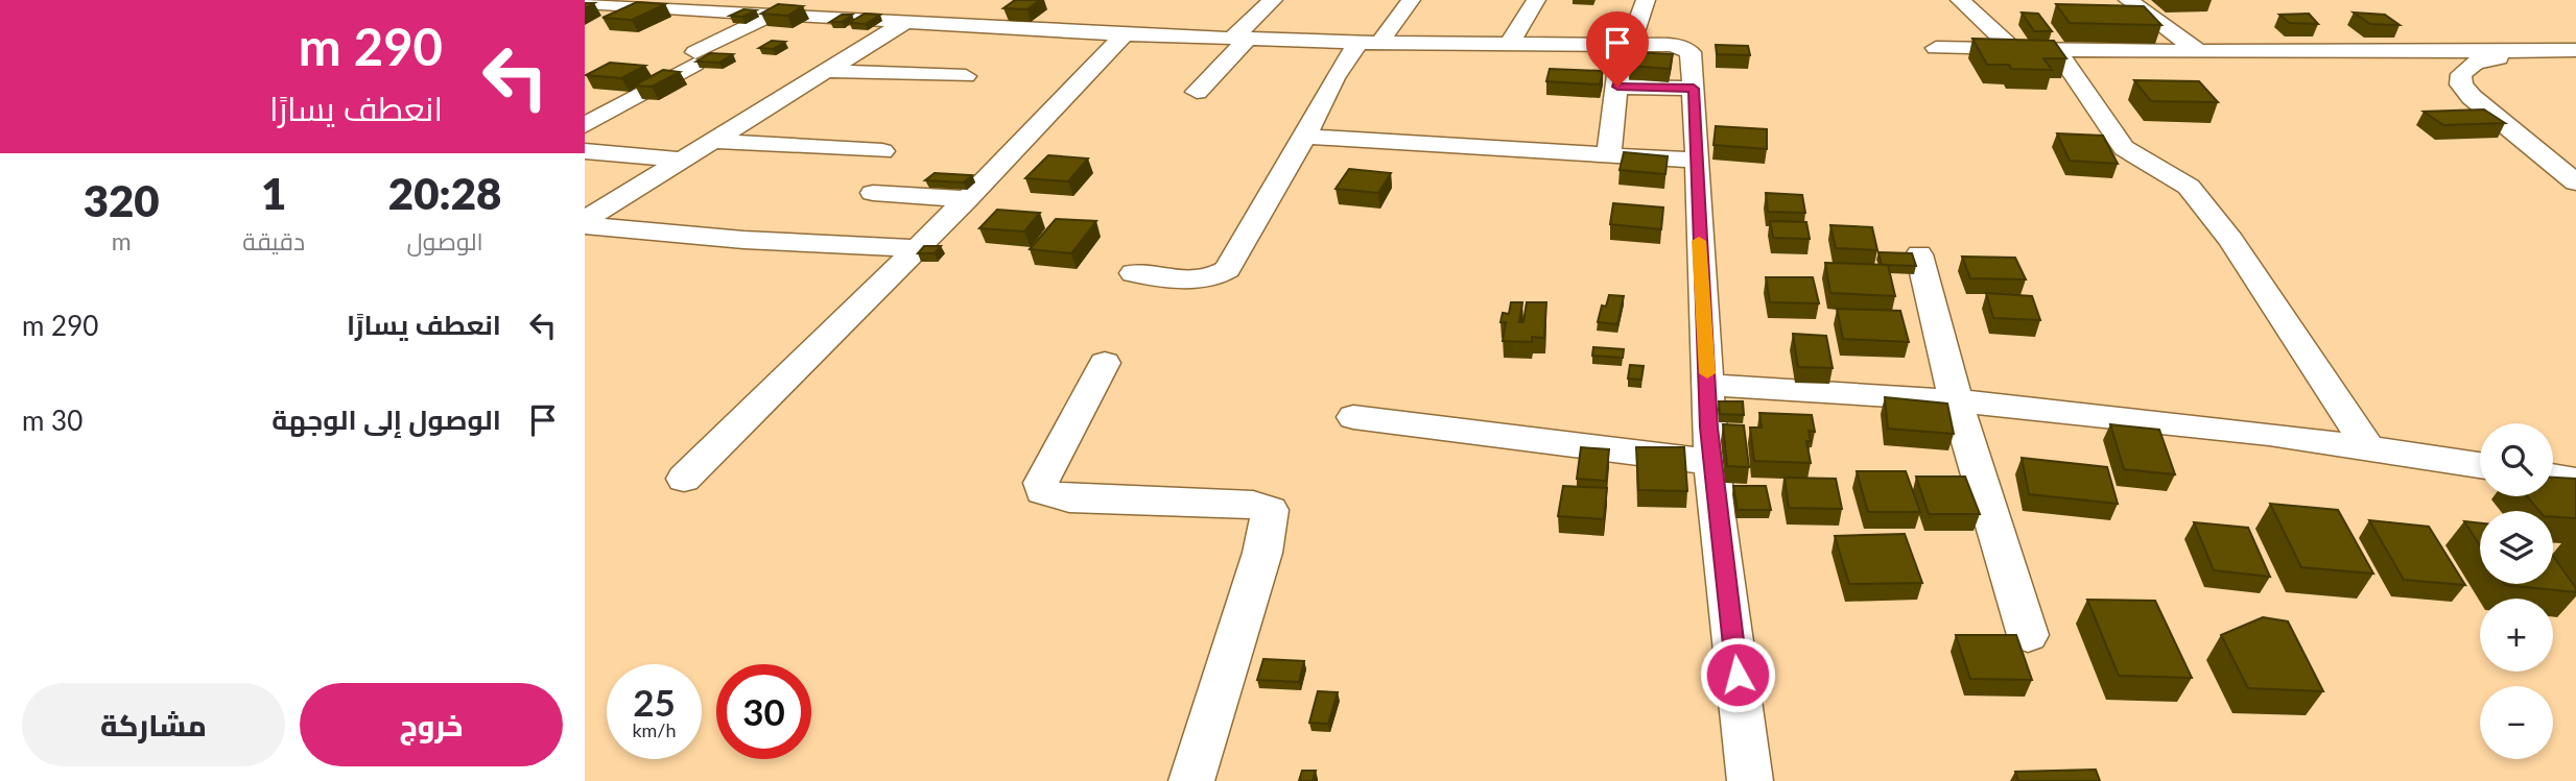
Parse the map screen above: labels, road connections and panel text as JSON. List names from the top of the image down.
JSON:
{
  "page": {
    "turn": ["290 m", "انعطف يسارًا"],
    "eta": [
      "20:28",
      "الوصول",
      "1",
      "دقيقة",
      "320",
      "m"
    ],
    "list": [
      {
        "name": "انعطف يسارًا",
        "value": "290 m"
      },
      {
        "name": "الوصول إلى الوجهة",
        "value": "30 m"
      }
    ],
    "map_buttons": ["+", "−"],
    "speed": "25 km/h",
    "limit": "30",
    "buttons": ["خروج", "مشاركة"]
  }
}
